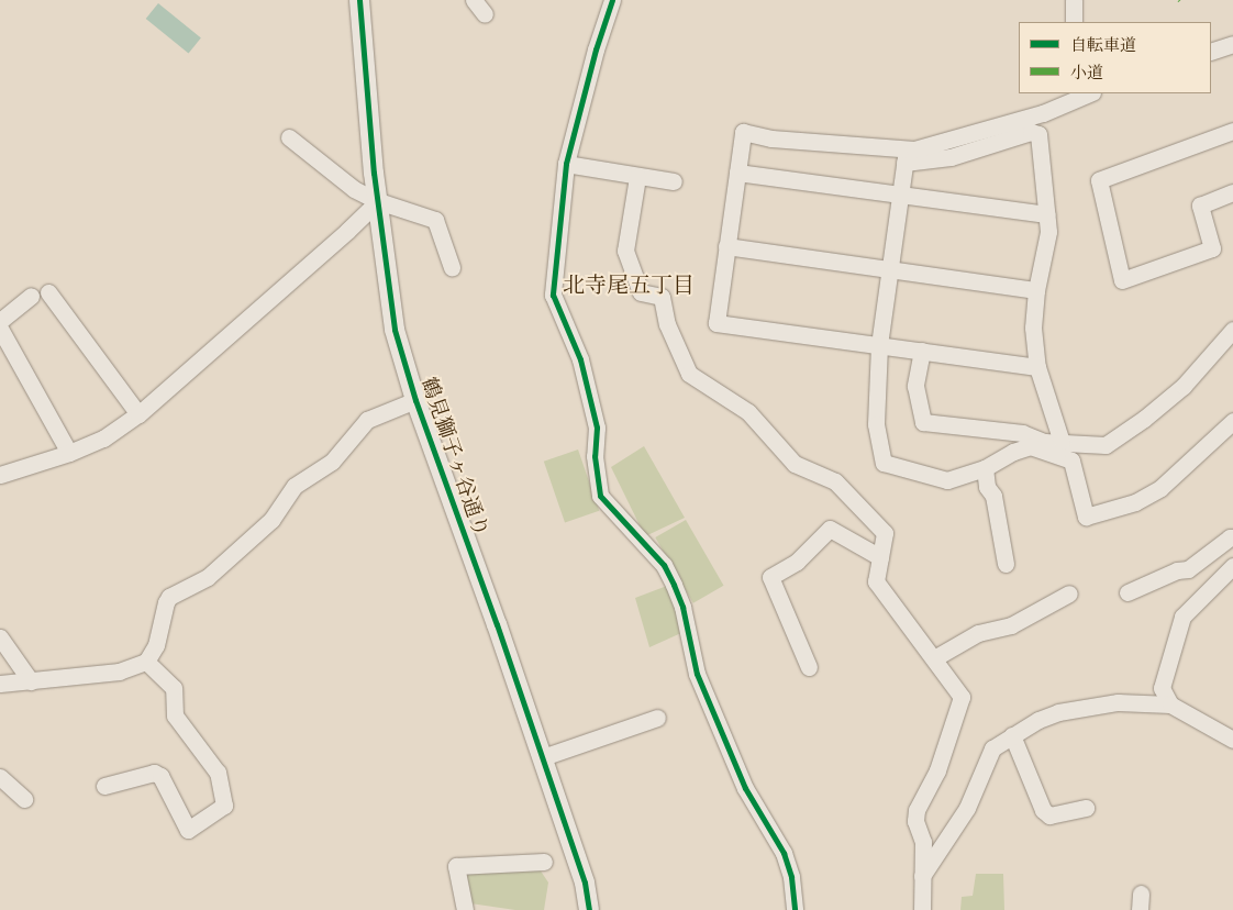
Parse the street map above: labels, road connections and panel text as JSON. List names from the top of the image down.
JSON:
{
  "streets": {
    "street": ["鶴見獅子ヶ谷通り"]
  },
  "districts": ["北寺尾五丁目"],
  "legend": ["自転車道", "小道"]
}
